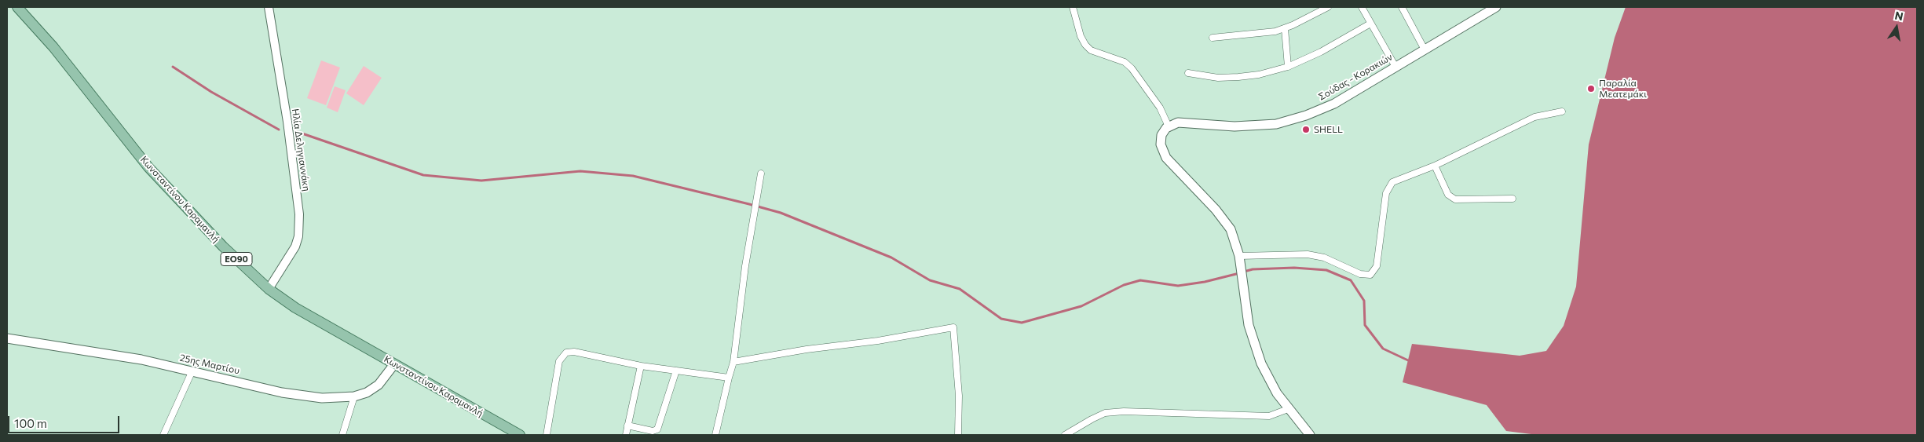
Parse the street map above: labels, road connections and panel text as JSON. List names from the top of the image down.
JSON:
{
  "streets": {
    "main road": [
      "Σούδας - Κορακιών",
      "Κωνσταντίνου Καραμανλή",
      "ΕΟ90",
      "25ης Μαρτίου"
    ],
    "street": ["Ηλία Δεληγιαννάκη"]
  },
  "crossings": [
    ["Ηλία Δεληγιαννάκη", "Κωνσταντίνου Καραμανλή"],
    ["Κωνσταντίνου Καραμανλή", "25ης Μαρτίου"]
  ],
  "places": ["Παραλία Μεατεμάκι", "SHELL"],
  "scale_bar": "100 m",
  "north": "top"
}
